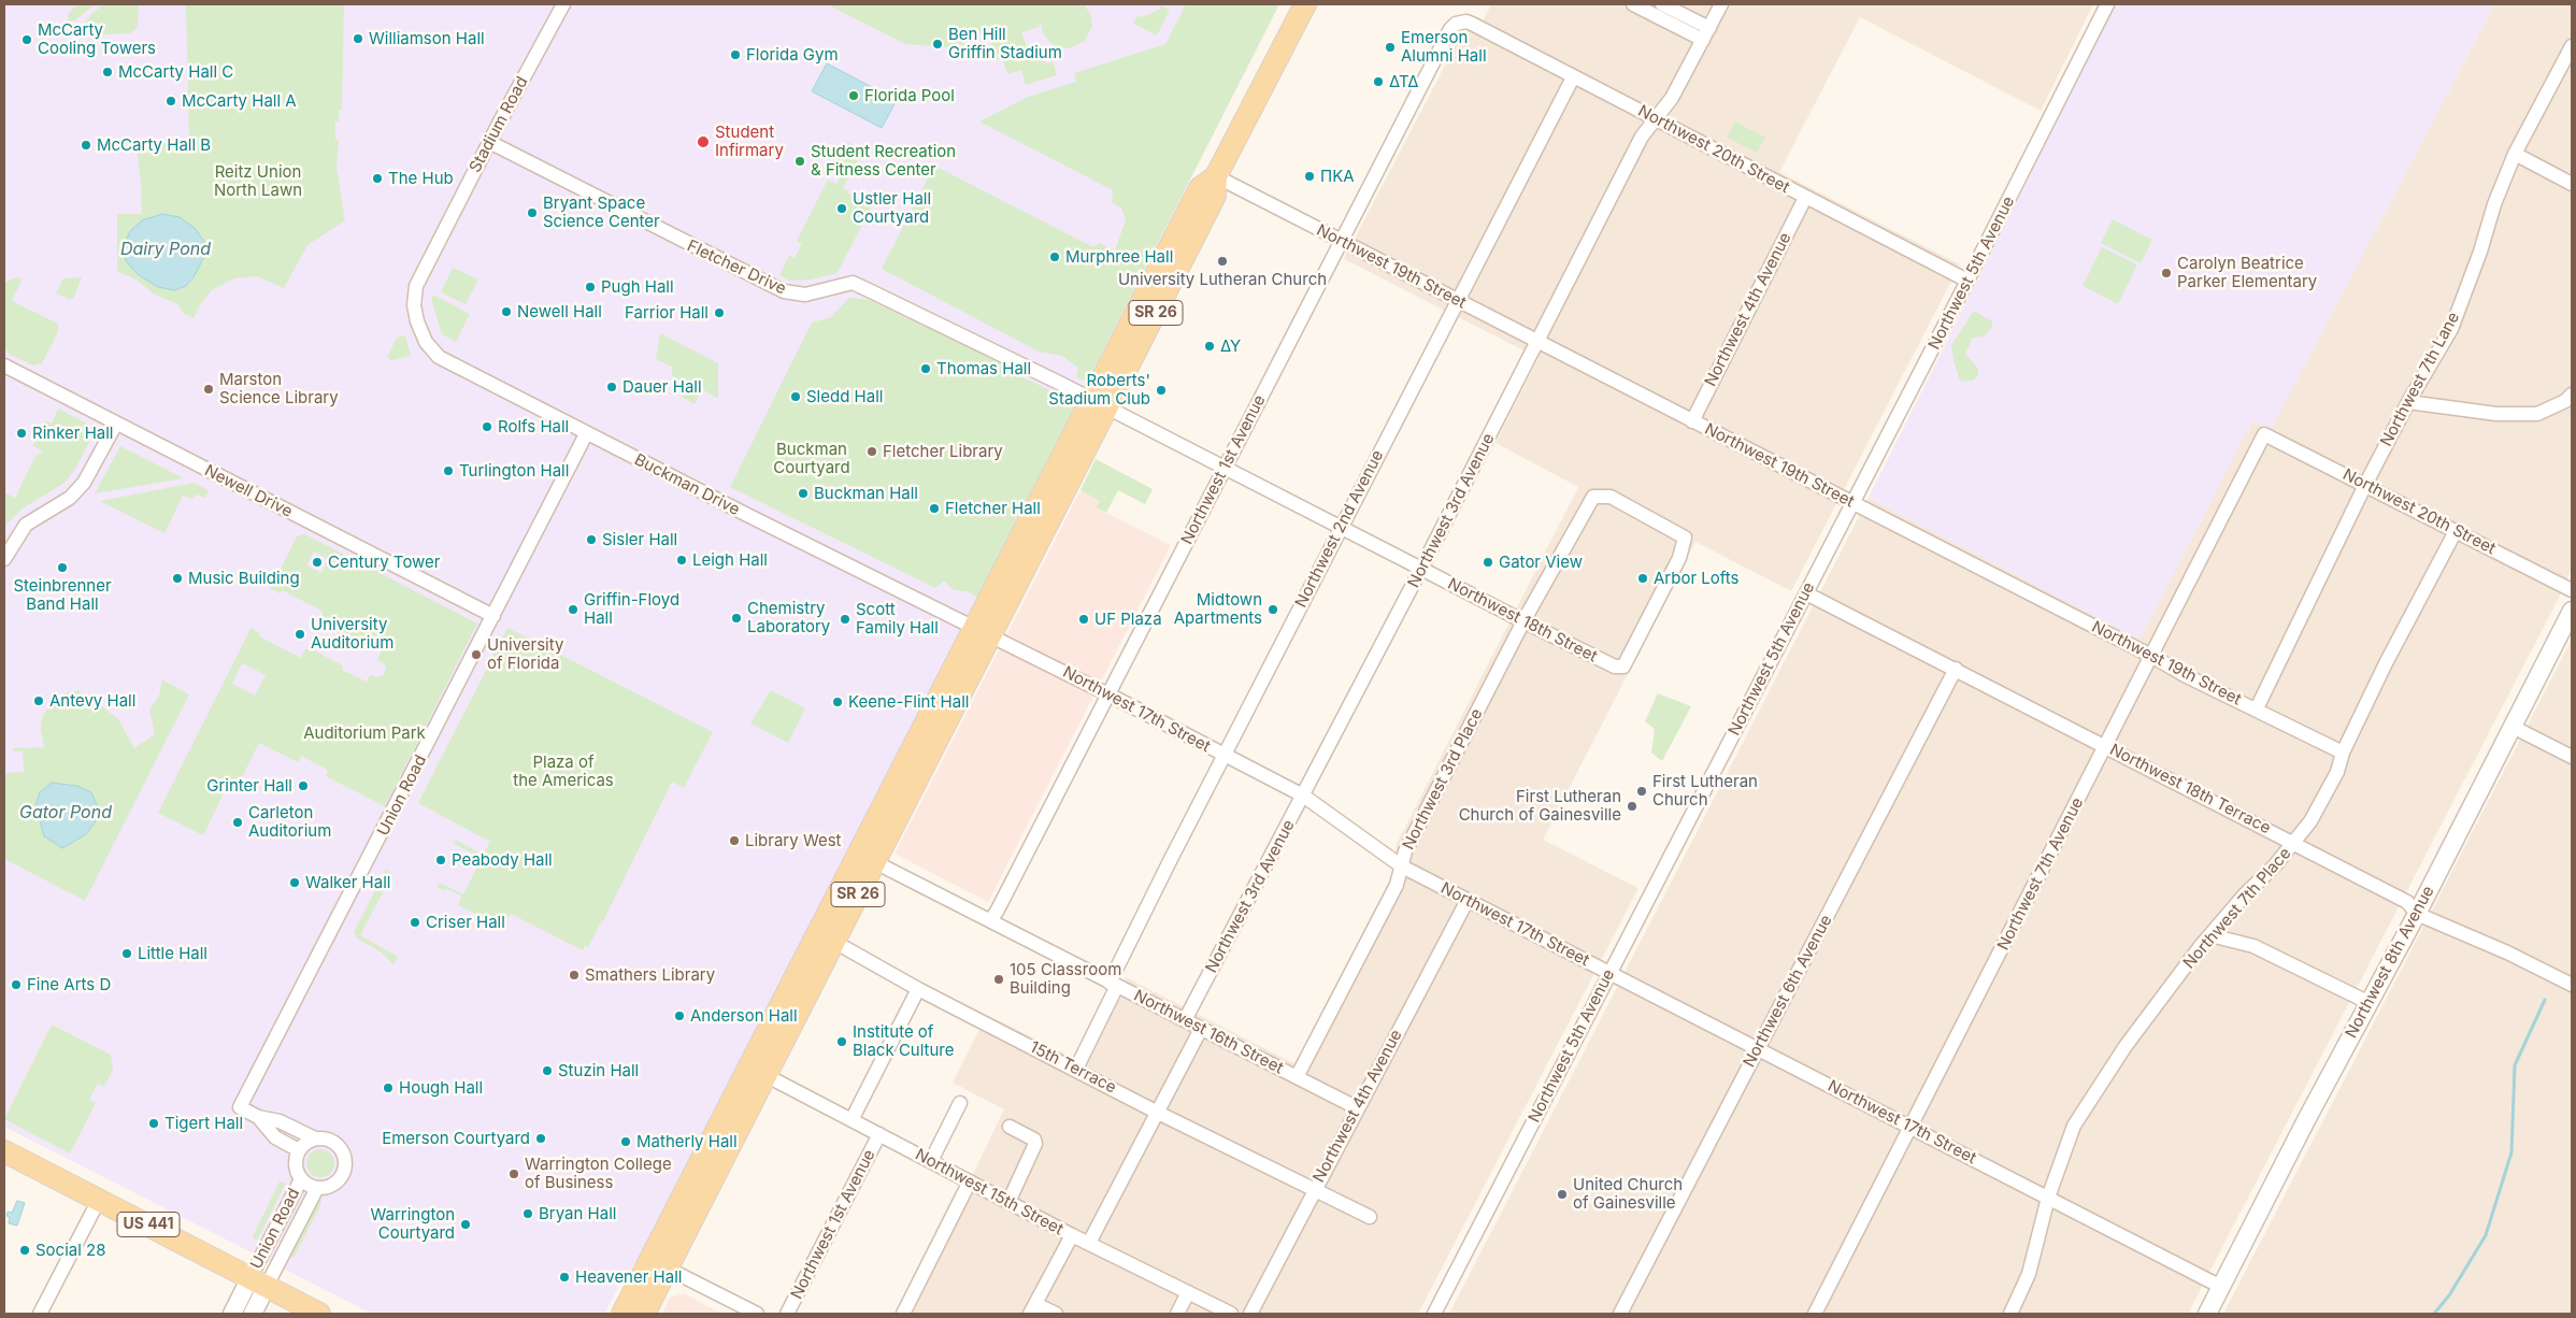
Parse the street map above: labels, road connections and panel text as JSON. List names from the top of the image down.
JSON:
{
  "streets": {
    "main road": ["SR 26", "US 441"],
    "street": [
      "Stadium Road",
      "Northwest 20th Street",
      "Northwest 19th Street",
      "Fletcher Drive",
      "Northwest 5th Avenue",
      "Northwest 4th Avenue",
      "Northwest 7th Lane",
      "Northwest 1st Avenue",
      "Buckman Drive",
      "Newell Drive",
      "Northwest 3rd Avenue",
      "Northwest 2nd Avenue",
      "Northwest 18th Street",
      "Northwest 17th Street",
      "Northwest 3rd Place",
      "Northwest 18th Terrace",
      "Union Road",
      "Northwest 7th Avenue",
      "Northwest 7th Place",
      "Northwest 8th Avenue",
      "Northwest 6th Avenue",
      "Northwest 16th Street",
      "15th Terrace",
      "Northwest 15th Street"
    ]
  },
  "crossings": [
    ["Stadium Road", "Fletcher Drive"],
    ["Stadium Road", "Buckman Drive"],
    ["Northwest 20th Street", "Northwest 5th Avenue"],
    ["Northwest 20th Street", "Northwest 4th Avenue"],
    ["Northwest 20th Street", "Northwest 7th Lane"],
    ["Northwest 20th Street", "Northwest 1st Avenue"],
    ["Northwest 20th Street", "Northwest 3rd Avenue"],
    ["Northwest 20th Street", "Northwest 2nd Avenue"],
    ["Northwest 20th Street", "Northwest 7th Avenue"],
    ["Northwest 20th Street", "Northwest 7th Place"],
    ["Northwest 19th Street", "Northwest 5th Avenue"],
    ["Northwest 19th Street", "Northwest 4th Avenue"],
    ["Northwest 19th Street", "SR 26"],
    ["Northwest 19th Street", "Northwest 7th Lane"],
    ["Northwest 19th Street", "Northwest 1st Avenue"],
    ["Northwest 19th Street", "Northwest 3rd Avenue"],
    ["Northwest 19th Street", "Northwest 2nd Avenue"],
    ["Northwest 19th Street", "Northwest 7th Avenue"],
    ["Northwest 19th Street", "Northwest 7th Place"],
    ["Fletcher Drive", "SR 26"],
    ["Fletcher Drive", "Northwest 18th Street"],
    ["Northwest 5th Avenue", "Northwest 17th Street"],
    ["Northwest 5th Avenue", "Northwest 18th Terrace"],
    ["Northwest 4th Avenue", "Northwest 17th Street"],
    ["Northwest 4th Avenue", "Northwest 16th Street"],
    ["Northwest 4th Avenue", "15th Terrace"],
    ["SR 26", "Buckman Drive"],
    ["SR 26", "Northwest 18th Street"],
    ["SR 26", "Northwest 17th Street"],
    ["SR 26", "Northwest 16th Street"],
    ["SR 26", "15th Terrace"],
    ["SR 26", "Northwest 15th Street"],
    ["Northwest 1st Avenue", "Northwest 18th Street"],
    ["Northwest 1st Avenue", "Northwest 17th Street"],
    ["Northwest 1st Avenue", "Northwest 16th Street"],
    ["Northwest 1st Avenue", "Northwest 15th Street"],
    ["Buckman Drive", "Northwest 17th Street"],
    ["Buckman Drive", "Union Road"],
    ["Newell Drive", "Union Road"],
    ["Northwest 3rd Avenue", "Northwest 18th Street"],
    ["Northwest 3rd Avenue", "Northwest 17th Street"],
    ["Northwest 3rd Avenue", "Northwest 16th Street"],
    ["Northwest 2nd Avenue", "Northwest 18th Street"],
    ["Northwest 2nd Avenue", "Northwest 17th Street"],
    ["Northwest 2nd Avenue", "Northwest 16th Street"],
    ["Northwest 2nd Avenue", "15th Terrace"],
    ["Northwest 18th Street", "Northwest 3rd Place"],
    ["Northwest 17th Street", "Northwest 3rd Place"],
    ["Northwest 17th Street", "Northwest 7th Avenue"],
    ["Northwest 17th Street", "Northwest 7th Place"],
    ["Northwest 17th Street", "Northwest 8th Avenue"],
    ["Northwest 17th Street", "Northwest 6th Avenue"],
    ["Northwest 3rd Place", "Northwest 16th Street"],
    ["Northwest 18th Terrace", "Northwest 7th Avenue"],
    ["Northwest 18th Terrace", "Northwest 7th Place"],
    ["Northwest 18th Terrace", "Northwest 8th Avenue"],
    ["Northwest 18th Terrace", "Northwest 6th Avenue"],
    ["Union Road", "US 441"]
  ],
  "water": ["Dairy Pond", "Gator Pond"],
  "parks": [
    "Reitz Union North Lawn",
    "Buckman Courtyard",
    "Auditorium Park",
    "Plaza of the Americas"
  ],
  "places": [
    "Williamson Hall",
    "McCarty Cooling Towers",
    "Ben Hill Griffin Stadium",
    "Emerson Alumni Hall",
    "Florida Gym",
    "McCarty Hall C",
    "ΔΤΔ",
    "Florida Pool",
    "McCarty Hall A",
    "Student Infirmary",
    "McCarty Hall B",
    "Student Recreation & Fitness Center",
    "ΠΚΑ",
    "The Hub",
    "Ustler Hall Courtyard",
    "Bryant Space Science Center",
    "Murphree Hall",
    "University Lutheran Church",
    "Carolyn Beatrice Parker Elementary",
    "Pugh Hall",
    "Newell Hall",
    "Farrior Hall",
    "ΔΥ",
    "Thomas Hall",
    "Dauer Hall",
    "Marston Science Library",
    "Roberts' Stadium Club",
    "Sledd Hall",
    "Rolfs Hall",
    "Rinker Hall",
    "Fletcher Library",
    "Turlington Hall",
    "Buckman Hall",
    "Fletcher Hall",
    "Sisler Hall",
    "Leigh Hall",
    "Century Tower",
    "Gator View",
    "Steinbrenner Band Hall",
    "Music Building",
    "Arbor Lofts",
    "Griffin-Floyd Hall",
    "Midtown Apartments",
    "Chemistry Laboratory",
    "Scott Family Hall",
    "UF Plaza",
    "University Auditorium",
    "University of Florida",
    "Antevy Hall",
    "Keene-Flint Hall",
    "Grinter Hall",
    "First Lutheran Church",
    "First Lutheran Church of Gainesville",
    "Carleton Auditorium",
    "Library West",
    "Peabody Hall",
    "Walker Hall",
    "Criser Hall",
    "Little Hall",
    "Smathers Library",
    "105 Classroom Building",
    "Fine Arts D",
    "Anderson Hall",
    "Institute of Black Culture",
    "Stuzin Hall",
    "Hough Hall",
    "Tigert Hall",
    "Emerson Courtyard",
    "Matherly Hall",
    "Warrington College of Business",
    "United Church of Gainesville",
    "Bryan Hall",
    "Warrington Courtyard",
    "Social 28",
    "Heavener Hall"
  ]
}
